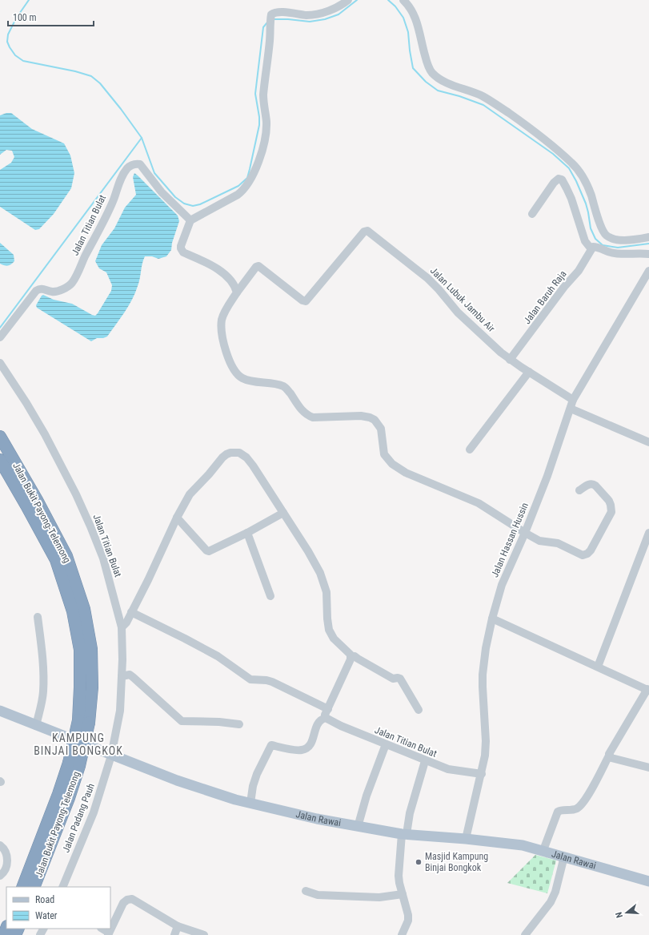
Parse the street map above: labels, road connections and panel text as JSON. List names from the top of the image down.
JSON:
{
  "streets": {
    "highway": ["Jalan Bukit Payong-Telemong"],
    "main road": ["Jalan Rawai"],
    "street": [
      "Jalan Titian Bulat",
      "Jalan Baruh Raja",
      "Jalan Lubuk Jambu Air",
      "Jalan Hassan Hussin",
      "Jalan Padang Pauh"
    ]
  },
  "crossings": [
    ["Jalan Titian Bulat", "Jalan Hassan Hussin"],
    ["Jalan Titian Bulat", "Jalan Padang Pauh"],
    ["Jalan Titian Bulat", "Jalan Rawai"],
    ["Jalan Baruh Raja", "Jalan Lubuk Jambu Air"],
    ["Jalan Lubuk Jambu Air", "Jalan Hassan Hussin"],
    ["Jalan Hassan Hussin", "Jalan Rawai"],
    ["Jalan Padang Pauh", "Jalan Rawai"]
  ],
  "districts": ["KAMPUNG BINJAI BONGKOK"],
  "places": ["Masjid Kampung Binjai Bongkok"],
  "legend": ["Road", "Water"],
  "scale_bar": "100 m",
  "north": "left"
}
